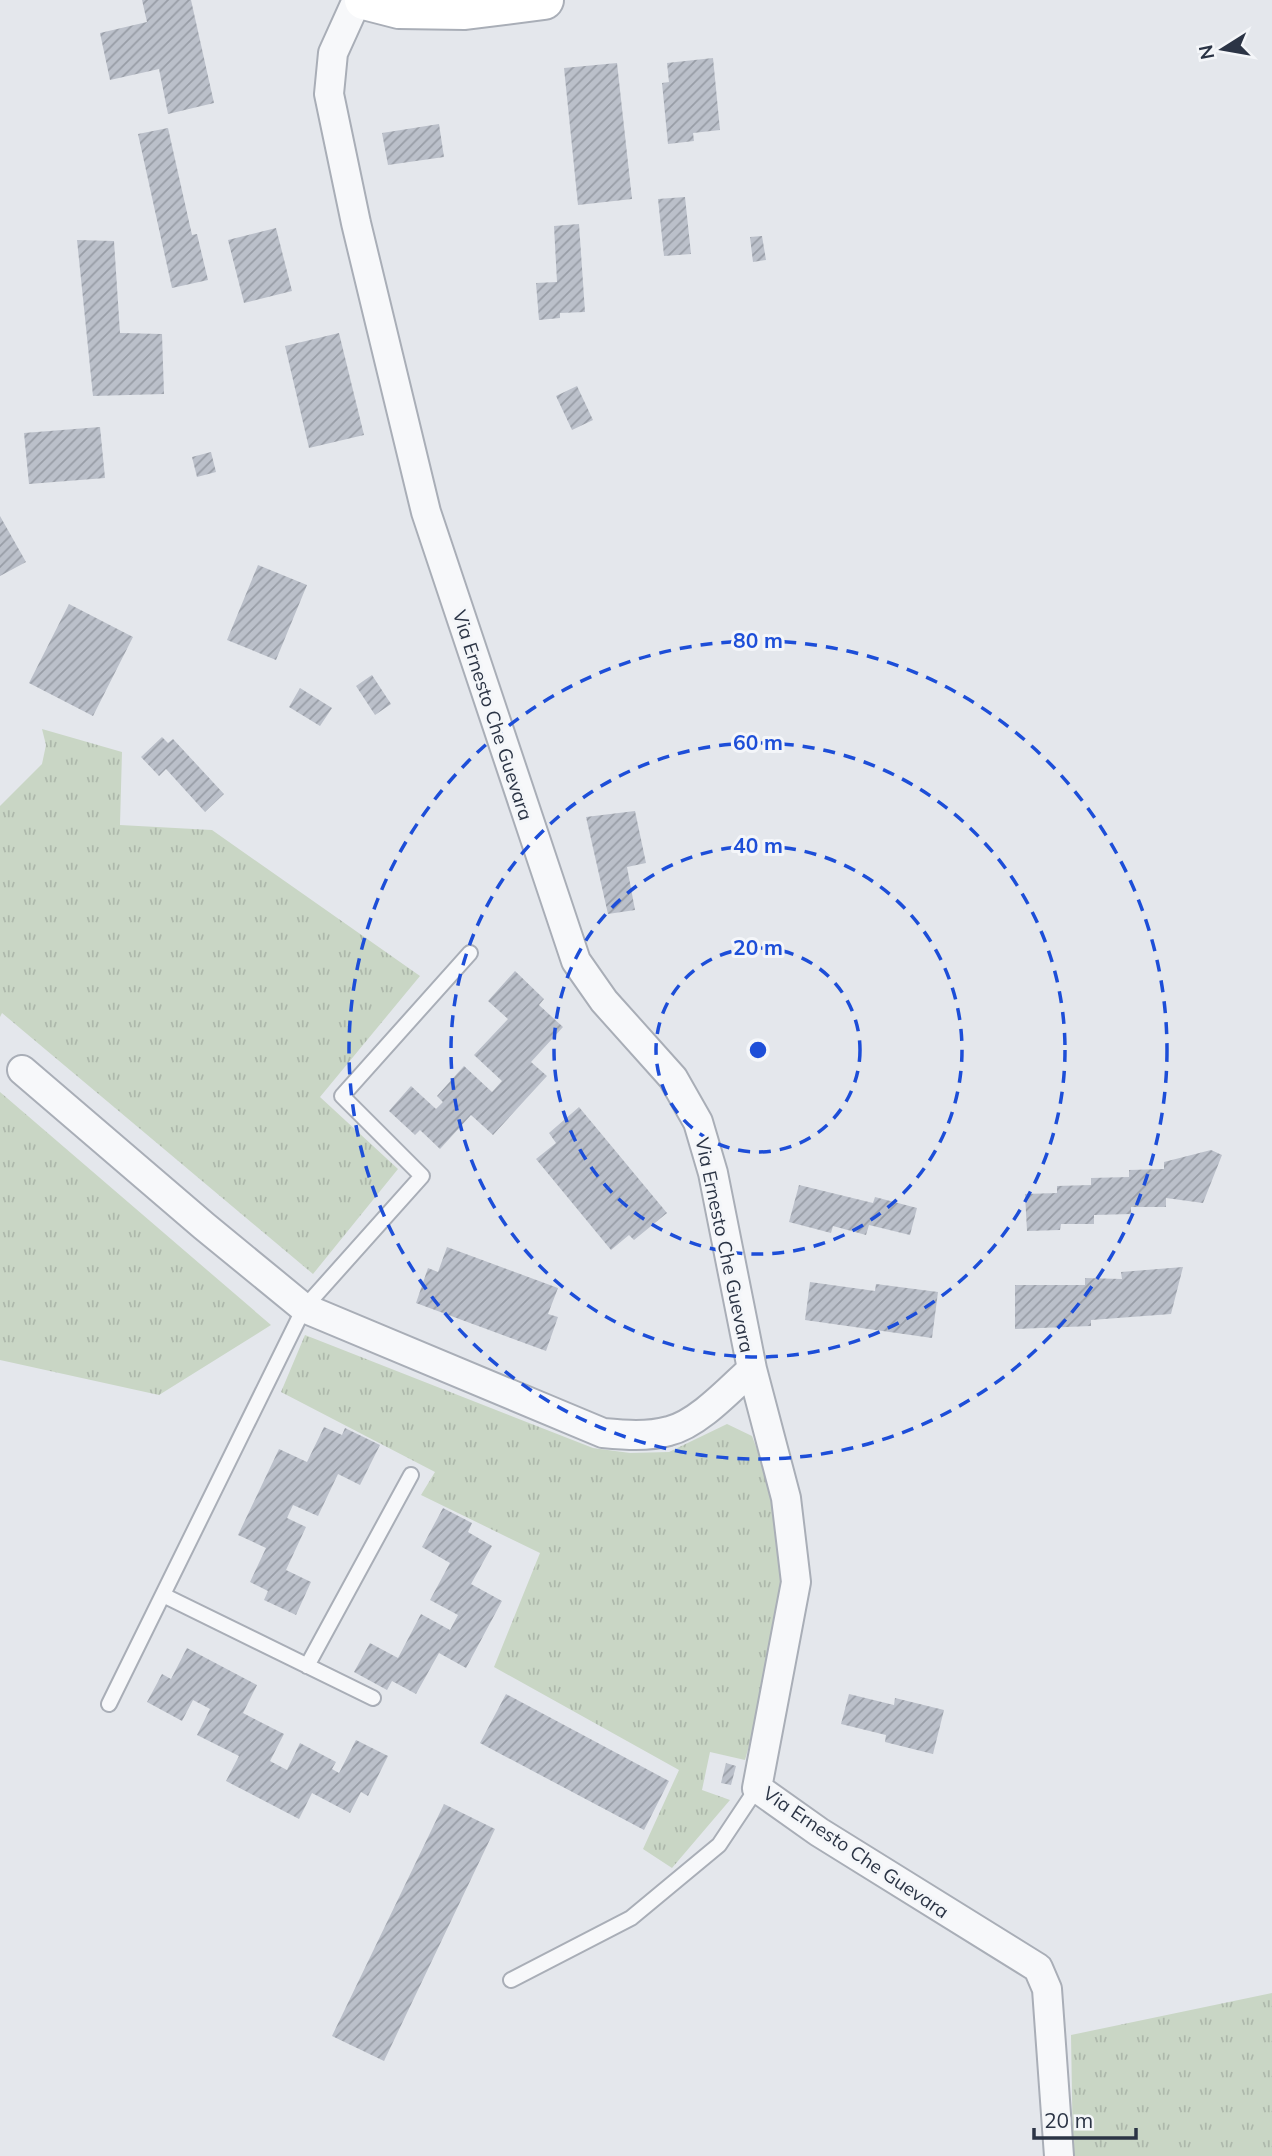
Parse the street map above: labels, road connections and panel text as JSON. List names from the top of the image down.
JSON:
{
  "streets": {
    "street": ["Via Ernesto Che Guevara"]
  },
  "scale_bar": "20 m",
  "north": "left",
  "rings": [
    "80 m",
    "60 m",
    "40 m",
    "20 m"
  ]
}
